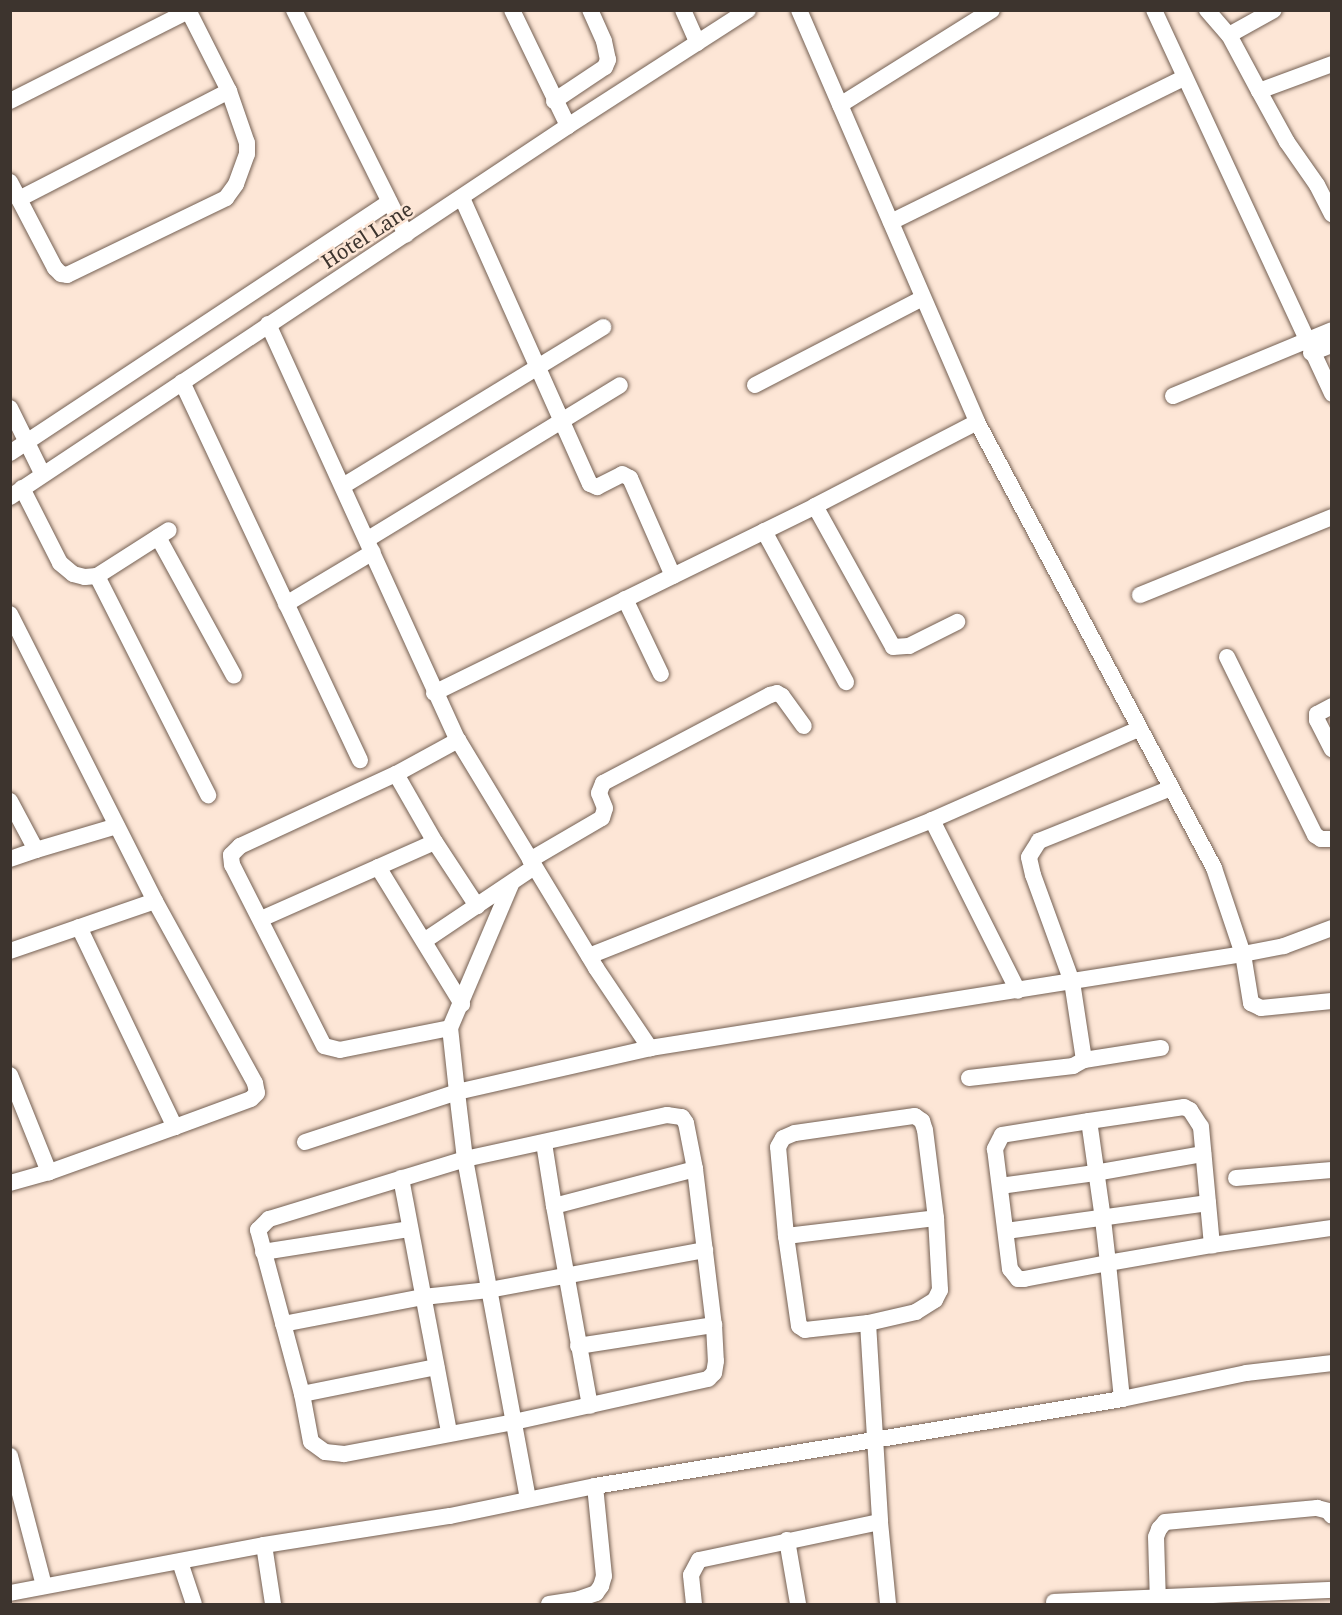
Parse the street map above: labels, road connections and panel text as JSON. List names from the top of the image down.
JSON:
{
  "streets": {
    "street": ["Hotel Lane"]
  }
}
